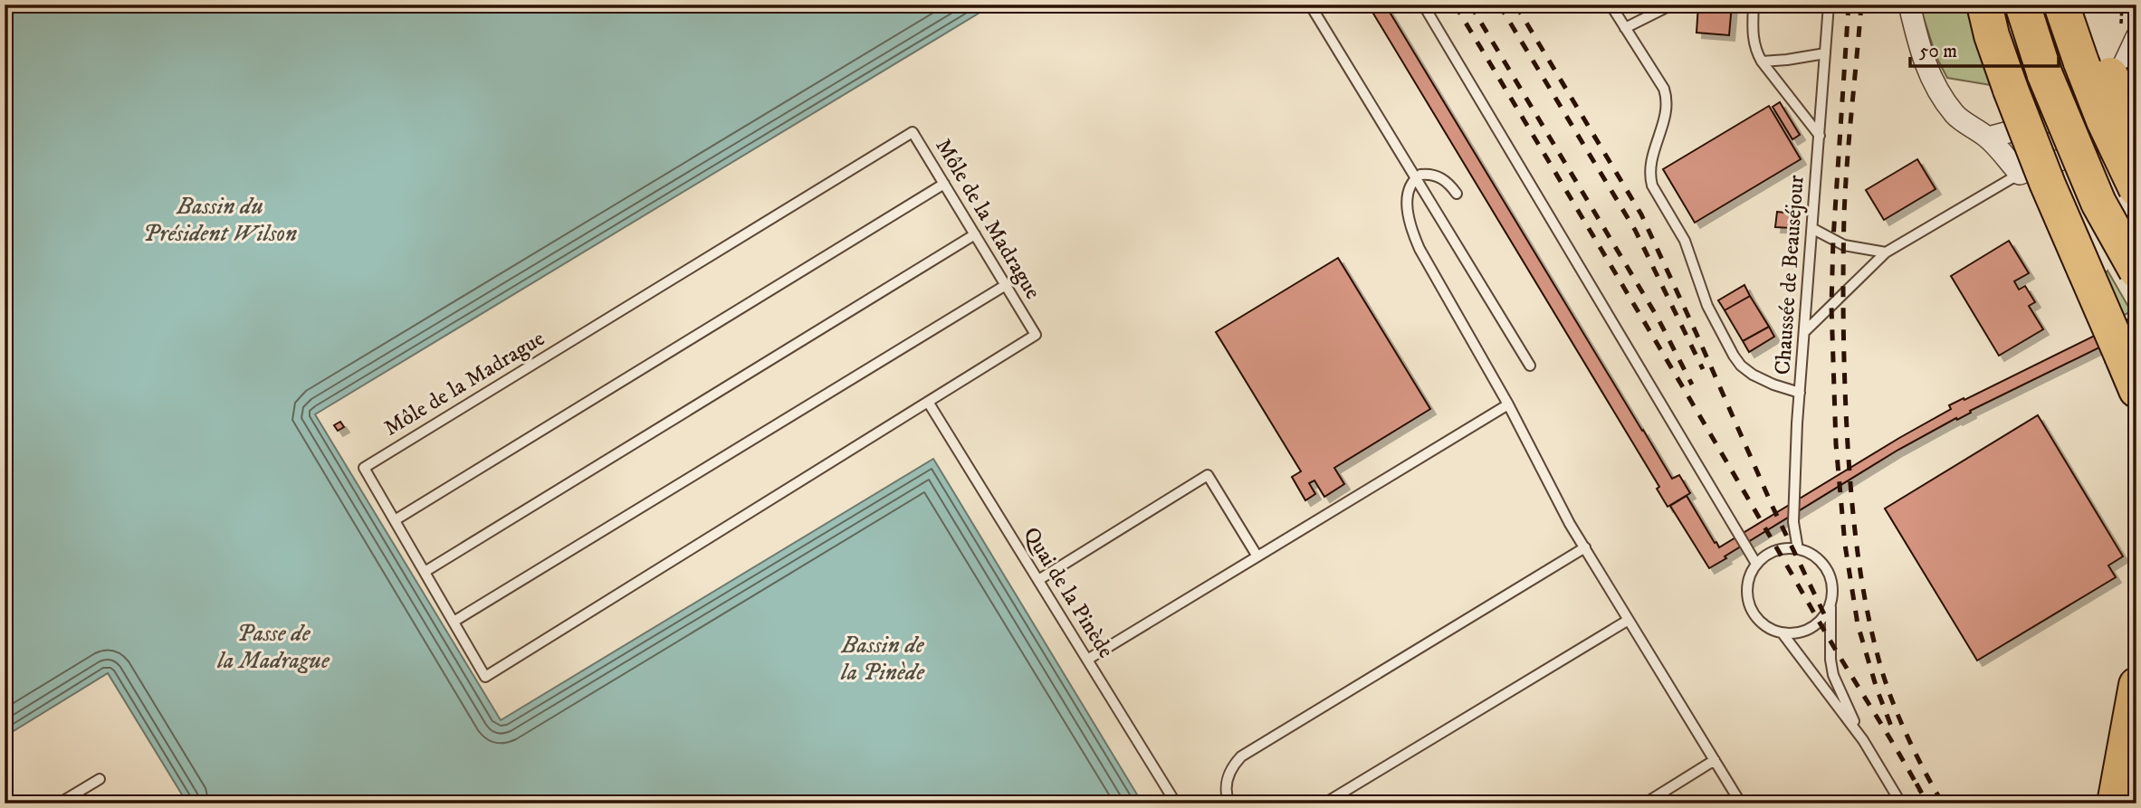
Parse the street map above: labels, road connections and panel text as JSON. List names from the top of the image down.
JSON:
{
  "streets": {
    "lane": ["Môle de la Madrague", "Chaussée de Beauséjour", "Quai de la Pinède"]
  },
  "crossings": [
    ["Môle de la Madrague", "Quai de la Pinède"]
  ],
  "water": ["Bassin du Président Wilson", "Passe de la Madrague", "Bassin de la Pinède"],
  "scale_bar": "50 m"
}
